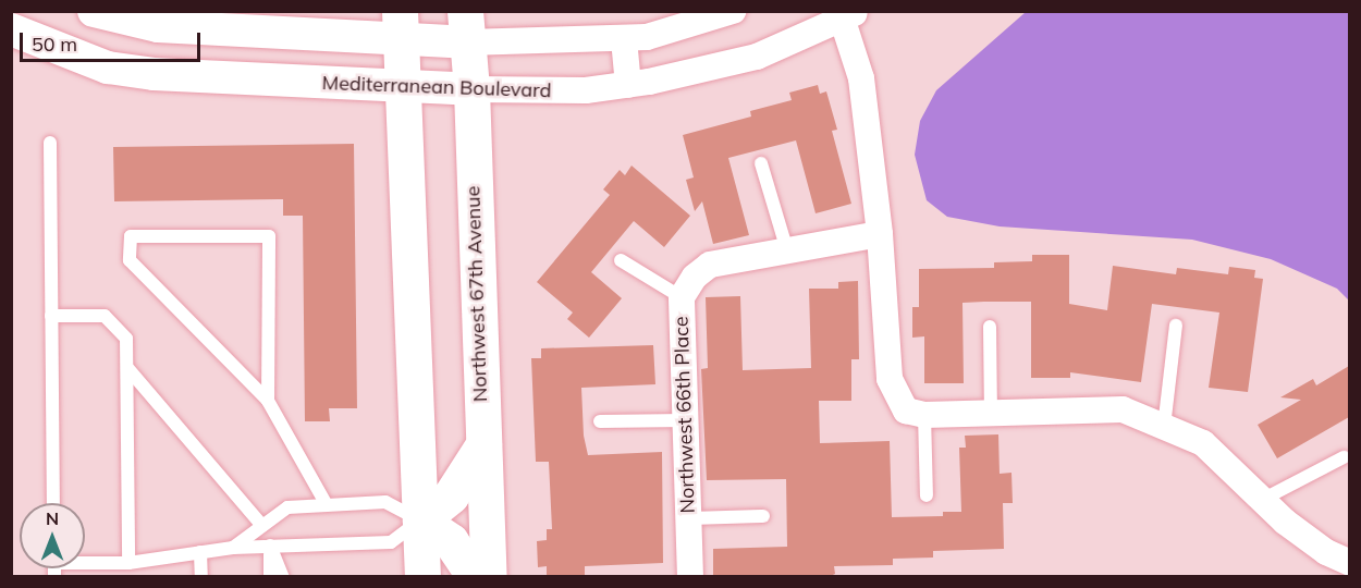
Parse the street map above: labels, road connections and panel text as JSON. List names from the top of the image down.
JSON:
{
  "streets": {
    "main road": ["Northwest 67th Avenue"],
    "street": ["Mediterranean Boulevard", "Northwest 66th Place"]
  },
  "crossings": [
    ["Mediterranean Boulevard", "Northwest 67th Avenue"]
  ],
  "scale_bar": "50 m",
  "north": "top"
}
